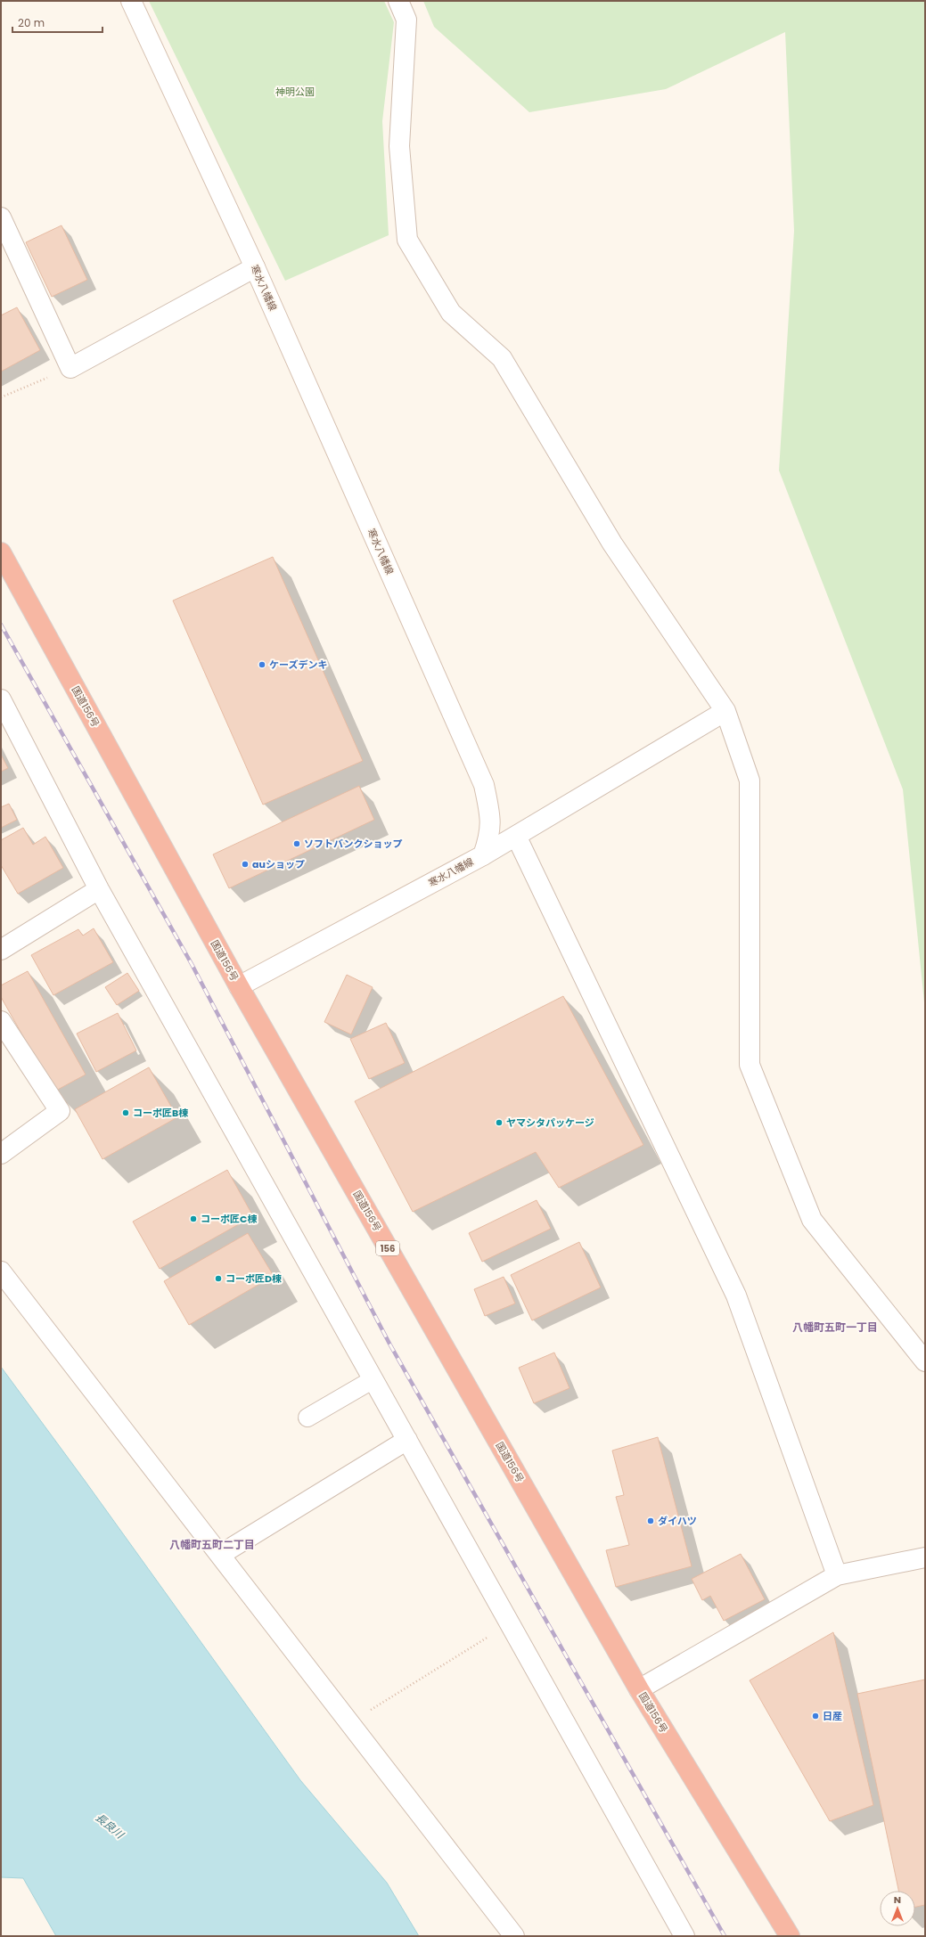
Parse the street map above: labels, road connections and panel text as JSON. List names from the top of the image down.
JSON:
{
  "streets": {
    "highway": ["国道156号", "156"],
    "street": ["寒水八幡線"]
  },
  "crossings": [
    ["寒水八幡線", "国道156号"]
  ],
  "districts": ["八幡町五町一丁目", "八幡町五町二丁目"],
  "water": ["長良川"],
  "parks": ["神明公園"],
  "places": [
    "ケーズデンキ",
    "ソフトバンクショップ",
    "auショップ",
    "コーポ匠B棟",
    "ヤマシタパッケージ",
    "コーポ匠C棟",
    "コーポ匠D棟",
    "ダイハツ",
    "日産"
  ],
  "scale_bar": "20 m",
  "north": "top"
}
